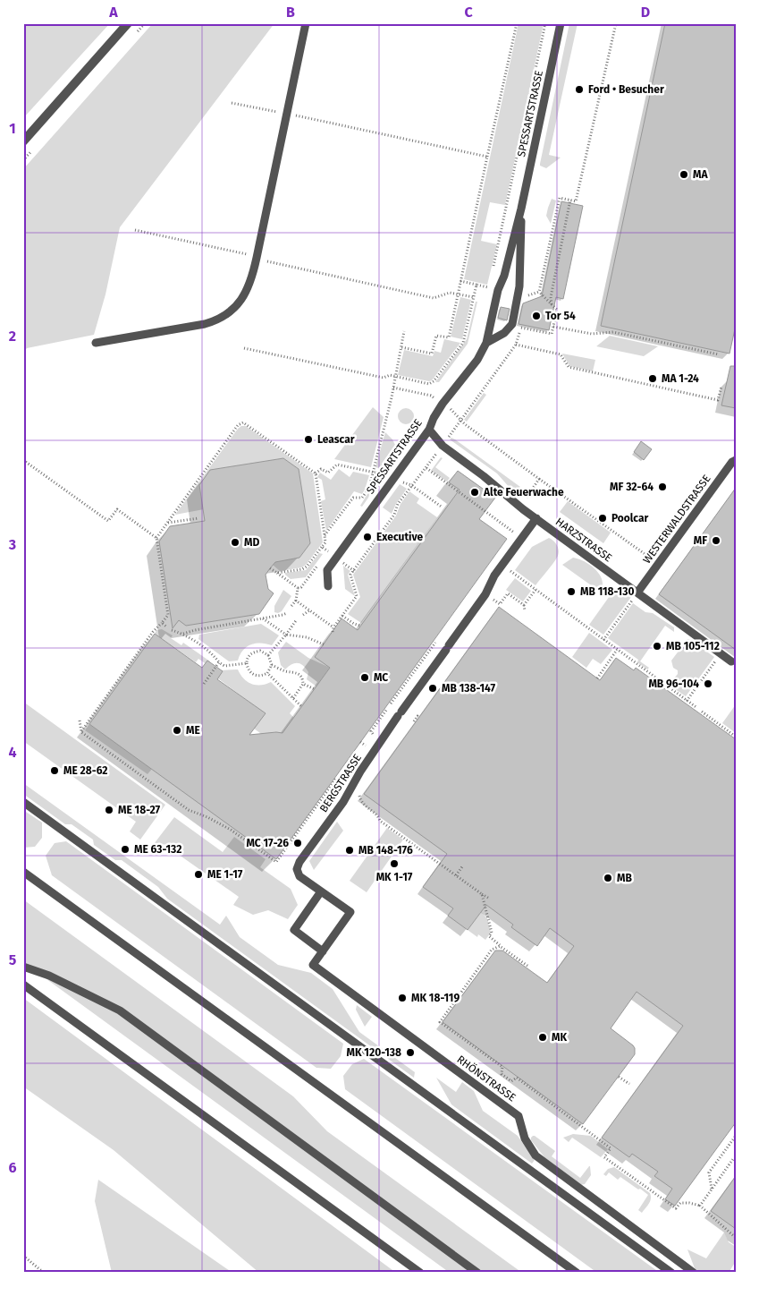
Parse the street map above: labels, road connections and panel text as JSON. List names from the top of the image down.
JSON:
{
  "streets": {
    "lane": [
      "SPESSARTSTRASSE",
      "WESTERWALDSTRASSE",
      "HARZSTRASSE",
      "BERGSTRASSE",
      "RHÖNSTRASSE"
    ]
  },
  "crossings": [
    ["SPESSARTSTRASSE", "HARZSTRASSE"],
    ["WESTERWALDSTRASSE", "HARZSTRASSE"],
    ["HARZSTRASSE", "BERGSTRASSE"]
  ],
  "places": [
    "Ford • Besucher",
    "MA",
    "Tor 54",
    "MA 1-24",
    "Leascar",
    "MF 32-64",
    "Alte Feuerwache",
    "Poolcar",
    "Executive",
    "MF",
    "MD",
    "MB 118-130",
    "MB 105-112",
    "MC",
    "MB 96-104",
    "MB 138-147",
    "ME",
    "ME 28-62",
    "ME 18-27",
    "MC 17-26",
    "ME 63-132",
    "MB 148-176",
    "MK 1-17",
    "ME 1-17",
    "MB",
    "MK 18-119",
    "MK",
    "MK 120-138"
  ],
  "grid": {
    "columns": [
      "A",
      "B",
      "C",
      "D"
    ],
    "rows": [
      "1",
      "2",
      "3",
      "4",
      "5",
      "6"
    ]
  }
}
